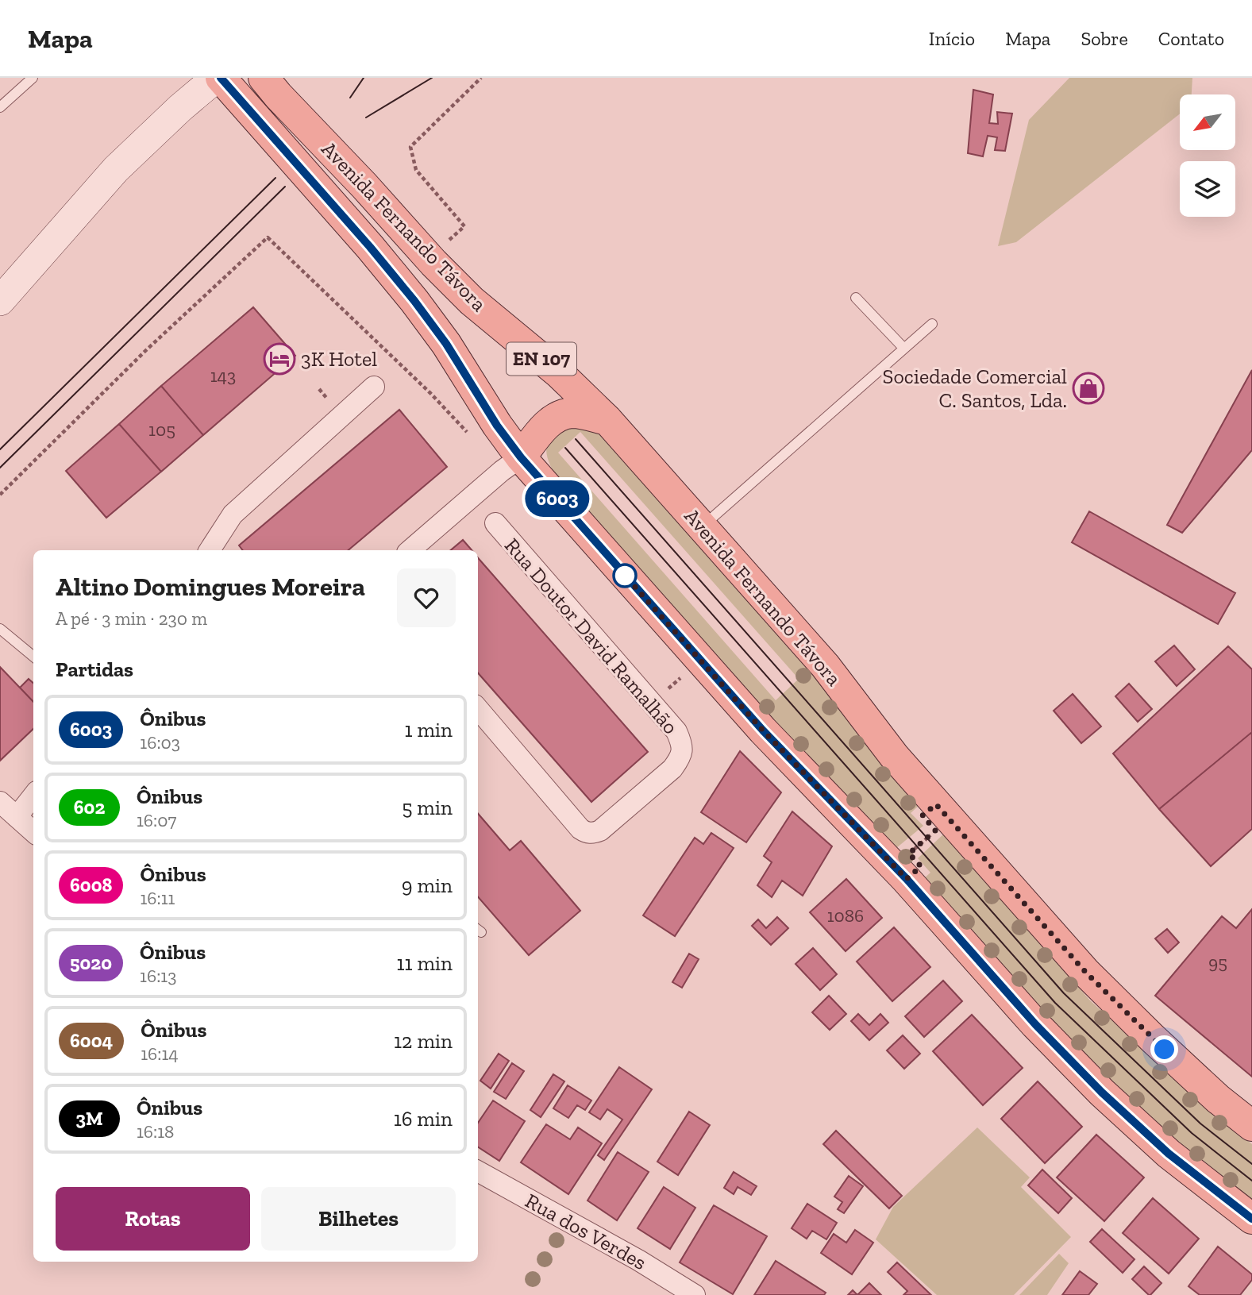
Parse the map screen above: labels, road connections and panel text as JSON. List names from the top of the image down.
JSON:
{
  "streets": {
    "main road": ["Avenida Fernando Távora", "EN 107"],
    "street": ["Rua Doutor David Ramalhão", "Rua dos Verdes"]
  },
  "places": {
    "hotel": ["3K Hotel"],
    "shop": ["Sociedade Comercial C. Santos, Lda."]
  },
  "lines": ["bus line 6003"],
  "house_numbers": [
    "143",
    "105",
    "1086",
    "95"
  ],
  "north": "bottom left",
  "page": {
    "header": "Mapa",
    "nav": [
      "Início",
      "Mapa",
      "Sobre",
      "Contato"
    ],
    "on_map": "6003",
    "heading": [
      ["Altino Domingues Moreira", "A pé · 3 min · 230 m"],
      "Partidas"
    ],
    "list": [
      {
        "mark": "6003",
        "name": "Ônibus",
        "note": "16:03",
        "value": "1 min"
      },
      {
        "mark": "602",
        "name": "Ônibus",
        "note": "16:07",
        "value": "5 min"
      },
      {
        "mark": "6008",
        "name": "Ônibus",
        "note": "16:11",
        "value": "9 min"
      },
      {
        "mark": "5020",
        "name": "Ônibus",
        "note": "16:13",
        "value": "11 min"
      },
      {
        "mark": "6004",
        "name": "Ônibus",
        "note": "16:14",
        "value": "12 min"
      },
      {
        "mark": "3M",
        "name": "Ônibus",
        "note": "16:18",
        "value": "16 min"
      }
    ],
    "buttons": ["Rotas", "Bilhetes"]
  }
}
